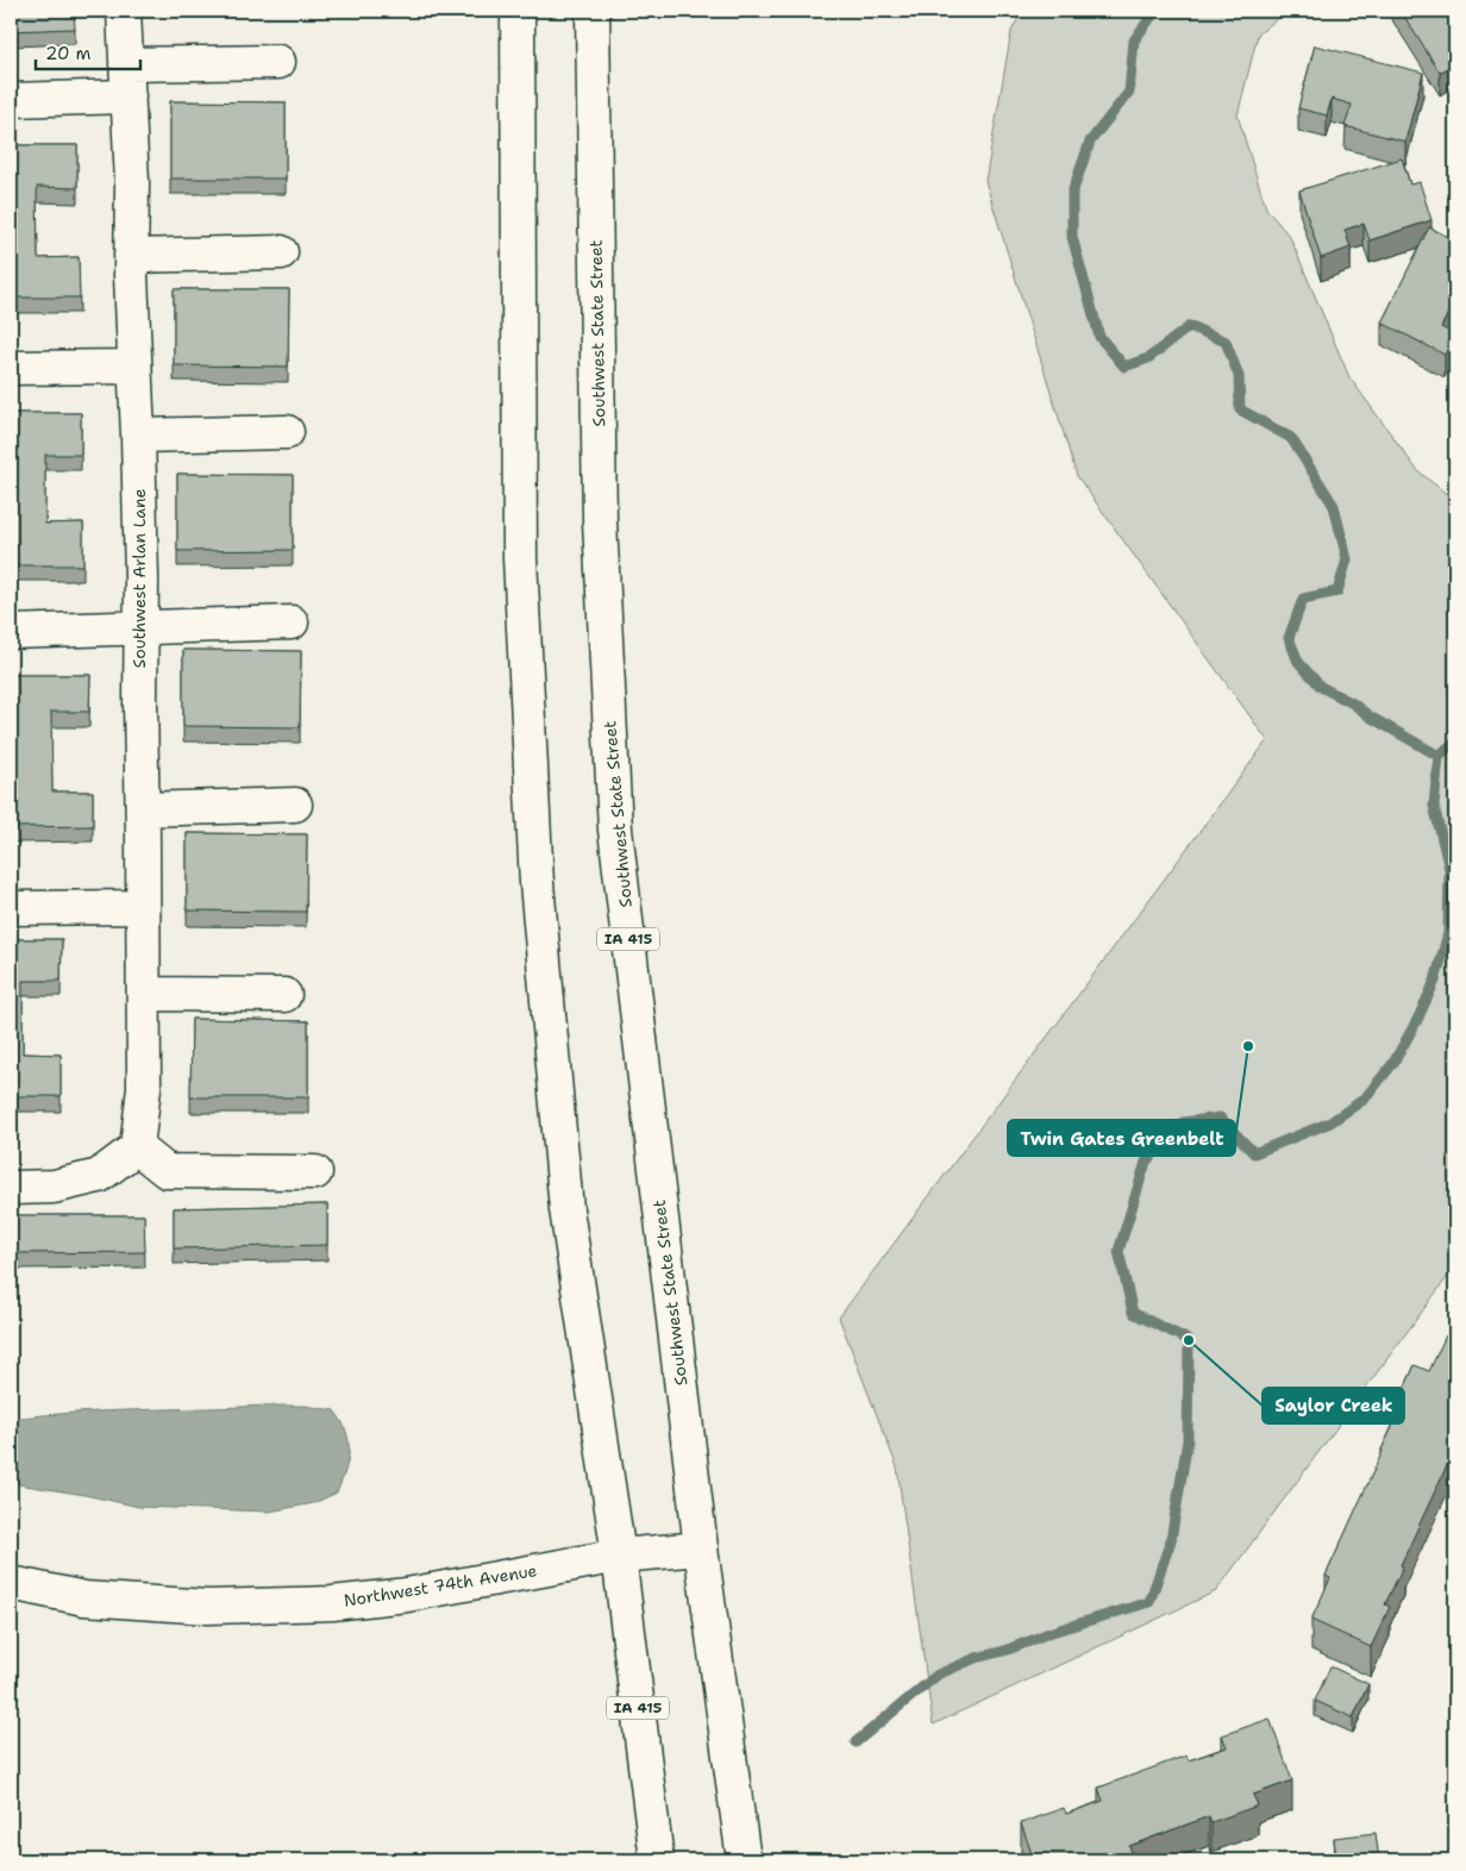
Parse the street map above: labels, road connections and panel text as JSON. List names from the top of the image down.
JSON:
{
  "streets": {
    "main road": [
      "Southwest State Street",
      "Southwest Arlan Lane",
      "IA 415",
      "Northwest 74th Avenue"
    ]
  },
  "crossings": [
    ["Southwest State Street", "Northwest 74th Avenue"],
    ["IA 415", "Northwest 74th Avenue"]
  ],
  "places": ["Twin Gates Greenbelt", "Saylor Creek"],
  "scale_bar": "20 m"
}
